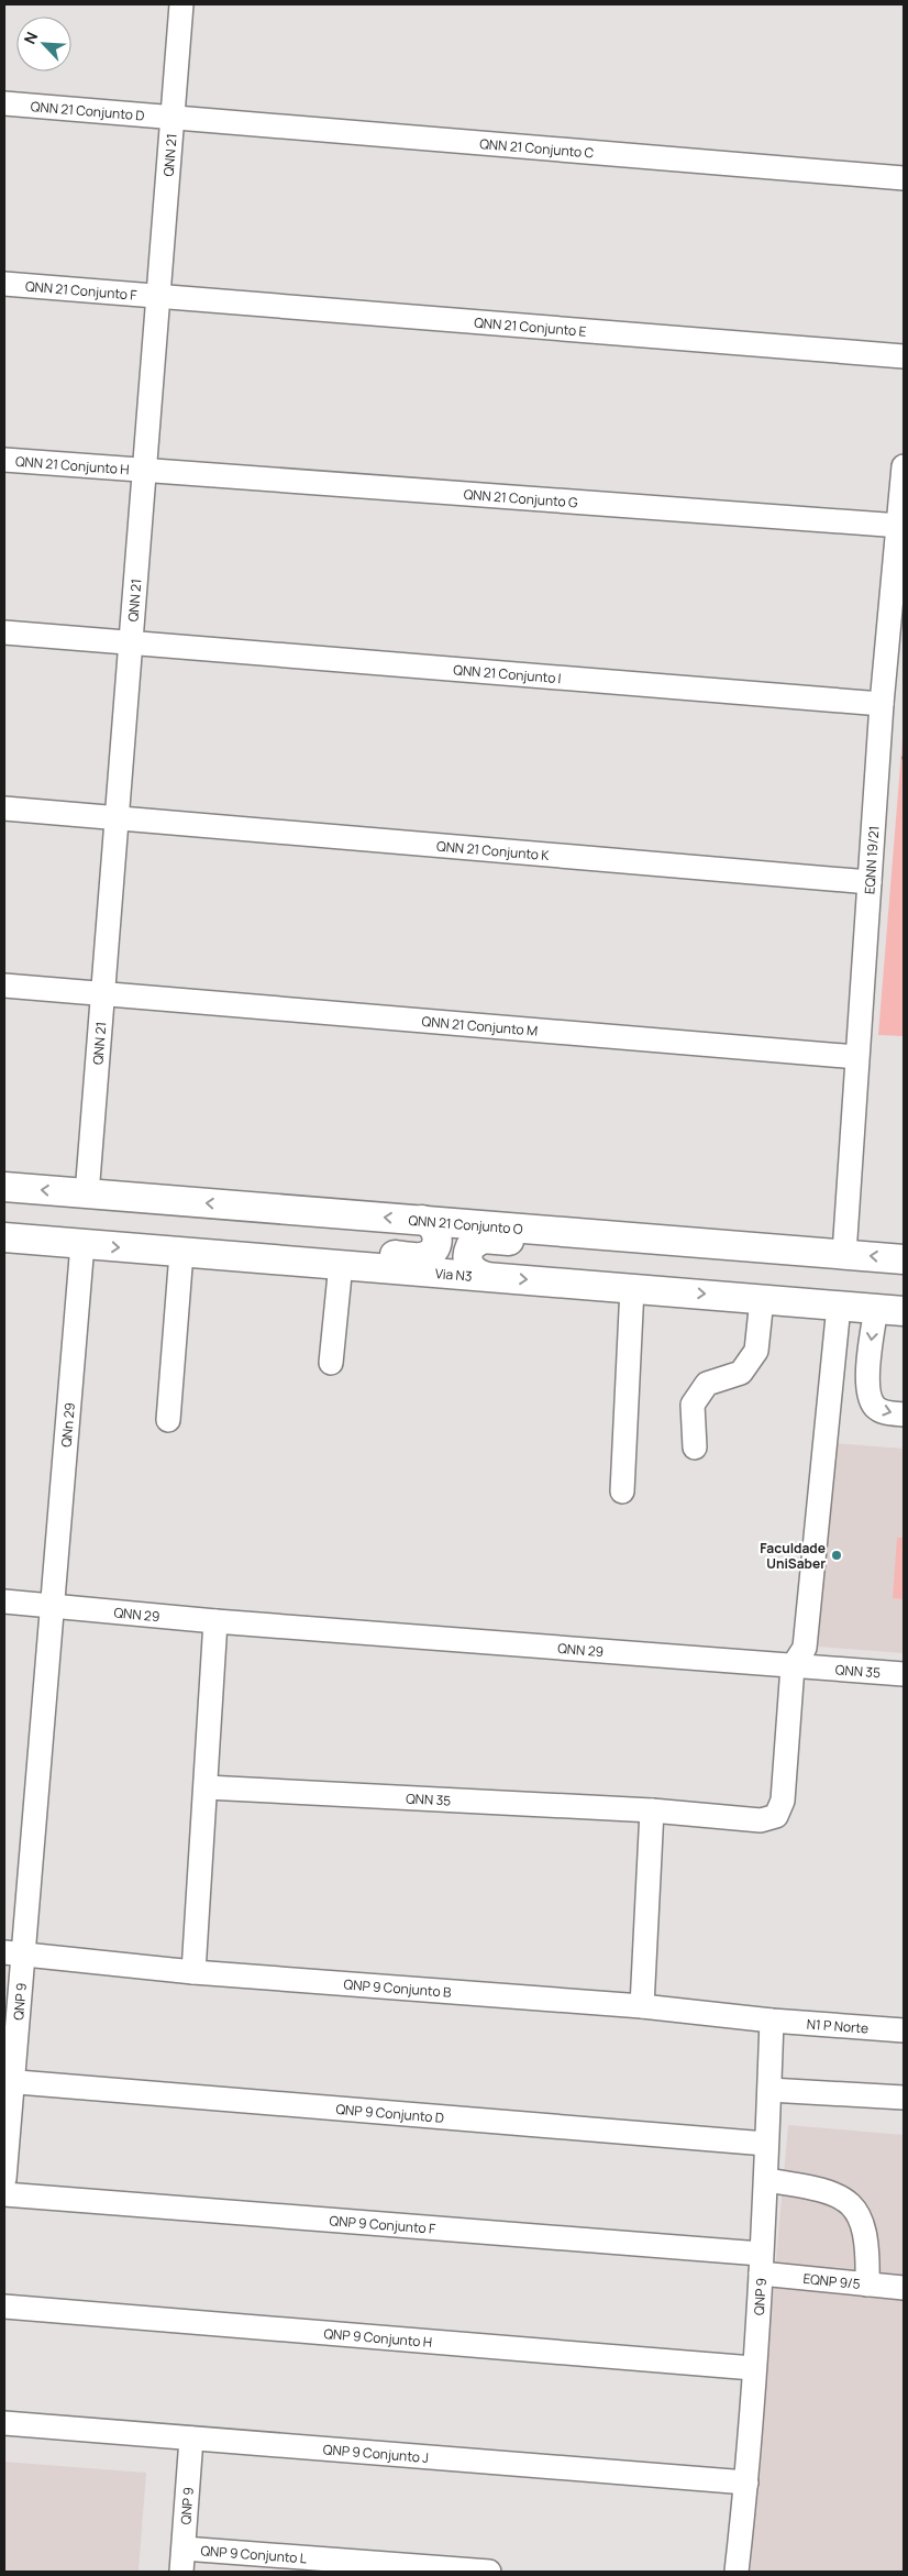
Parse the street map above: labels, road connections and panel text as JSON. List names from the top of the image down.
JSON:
{
  "streets": {
    "main road": ["QNN 21 Conjunto O", "Via N3"],
    "street": [
      "QNN 21 Conjunto D",
      "QNN 21 Conjunto C",
      "QNN 21",
      "QNN 21 Conjunto F",
      "QNN 21 Conjunto E",
      "QNN 21 Conjunto H",
      "QNN 21 Conjunto G",
      "QNN 21 Conjunto I",
      "QNN 21 Conjunto K",
      "EQNN 19/21",
      "QNN 21 Conjunto M",
      "QNn 29",
      "QNN 29",
      "QNN 35",
      "QNP 9 Conjunto B",
      "QNP 9",
      "N1 P Norte",
      "QNP 9 Conjunto D",
      "QNP 9 Conjunto F",
      "EQNP 9/5",
      "QNP 9 Conjunto H",
      "QNP 9 Conjunto J",
      "QNP 9 Conjunto L"
    ]
  },
  "crossings": [
    ["QNN 21 Conjunto D", "QNN 21 Conjunto C"],
    ["QNN 21 Conjunto D", "QNN 21"],
    ["QNN 21 Conjunto C", "QNN 21"],
    ["QNN 21", "QNN 21 Conjunto F"],
    ["QNN 21", "QNN 21 Conjunto E"],
    ["QNN 21", "QNN 21 Conjunto H"],
    ["QNN 21", "QNN 21 Conjunto G"],
    ["QNN 21", "QNN 21 Conjunto I"],
    ["QNN 21", "QNN 21 Conjunto K"],
    ["QNN 21", "QNN 21 Conjunto M"],
    ["QNN 21", "QNN 21 Conjunto O"],
    ["QNN 21 Conjunto F", "QNN 21 Conjunto E"],
    ["QNN 21 Conjunto H", "QNN 21 Conjunto G"],
    ["QNN 21 Conjunto G", "EQNN 19/21"],
    ["QNN 21 Conjunto I", "EQNN 19/21"],
    ["QNN 21 Conjunto K", "EQNN 19/21"],
    ["EQNN 19/21", "QNN 21 Conjunto M"],
    ["EQNN 19/21", "QNN 21 Conjunto O"],
    ["Via N3", "QNn 29"],
    ["QNn 29", "QNN 29"],
    ["QNN 29", "QNN 35"],
    ["QNP 9 Conjunto B", "QNP 9"],
    ["QNP 9 Conjunto B", "N1 P Norte"],
    ["QNP 9", "N1 P Norte"],
    ["QNP 9", "QNP 9 Conjunto D"],
    ["QNP 9", "QNP 9 Conjunto F"],
    ["QNP 9", "EQNP 9/5"],
    ["QNP 9", "QNP 9 Conjunto H"],
    ["QNP 9", "QNP 9 Conjunto J"],
    ["QNP 9", "QNP 9 Conjunto L"],
    ["QNP 9 Conjunto F", "EQNP 9/5"]
  ],
  "one_way": ["QNN 21 Conjunto O", "Via N3"],
  "places": ["Faculdade UniSaber"],
  "north": "top left"
}
